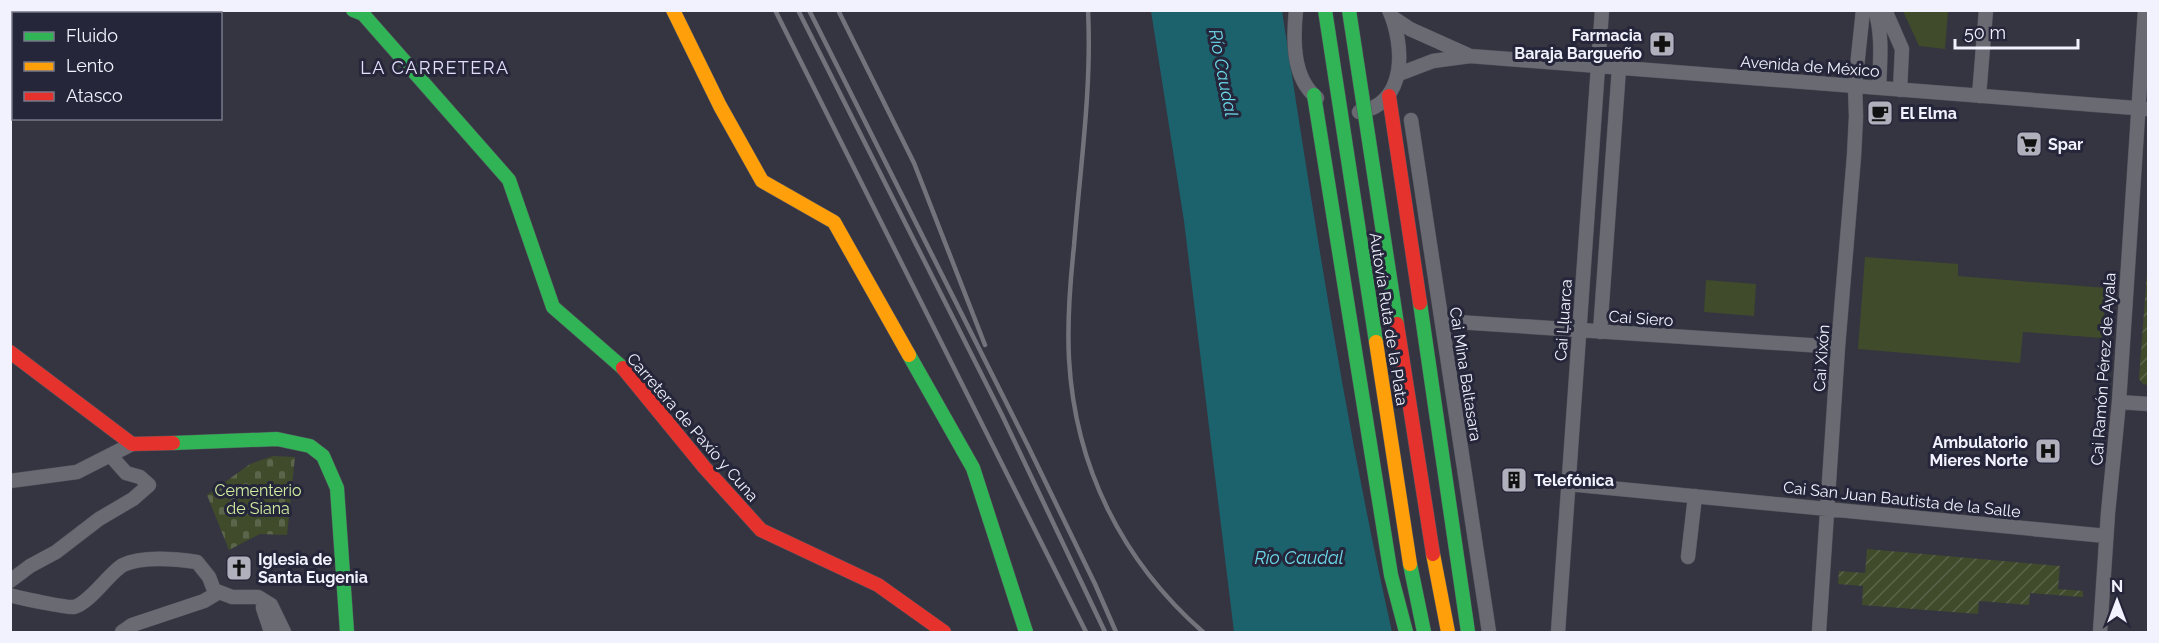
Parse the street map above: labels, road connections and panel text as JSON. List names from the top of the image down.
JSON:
{
  "streets": {
    "main road": ["Autovía Ruta de la Plata", "Carretera de Paxío y Cuna"],
    "street": [
      "Avenida de México",
      "Cai Siero",
      "Cai Ḷḷuarca",
      "Cai Xixón",
      "Cai Ramón Pérez de Ayala",
      "Cai Mina Baltasara",
      "Cai San Juan Bautista de la Salle"
    ]
  },
  "crossings": [
    ["Avenida de México", "Cai Ḷḷuarca"],
    ["Avenida de México", "Cai Xixón"],
    ["Avenida de México", "Cai Ramón Pérez de Ayala"],
    ["Cai Siero", "Cai Ḷḷuarca"],
    ["Cai Siero", "Cai Xixón"],
    ["Cai Siero", "Cai Mina Baltasara"],
    ["Cai Ḷḷuarca", "Cai San Juan Bautista de la Salle"],
    ["Cai Xixón", "Cai San Juan Bautista de la Salle"],
    ["Cai Ramón Pérez de Ayala", "Cai San Juan Bautista de la Salle"]
  ],
  "districts": ["LA CARRETERA"],
  "water": ["Río Caudal"],
  "parks": ["Cementerio de Siana"],
  "places": {
    "pharmacy": ["Farmacia Baraja Bargueño"],
    "cafe": ["El Elma"],
    "supermarket": ["Spar"],
    "hospital": ["Ambulatorio Mieres Norte"],
    "building": ["Telefónica"],
    "church": ["Iglesia de Santa Eugenia"]
  },
  "legend": ["Fluido", "Lento", "Atasco"],
  "scale_bar": "50 m",
  "north": "top"
}
